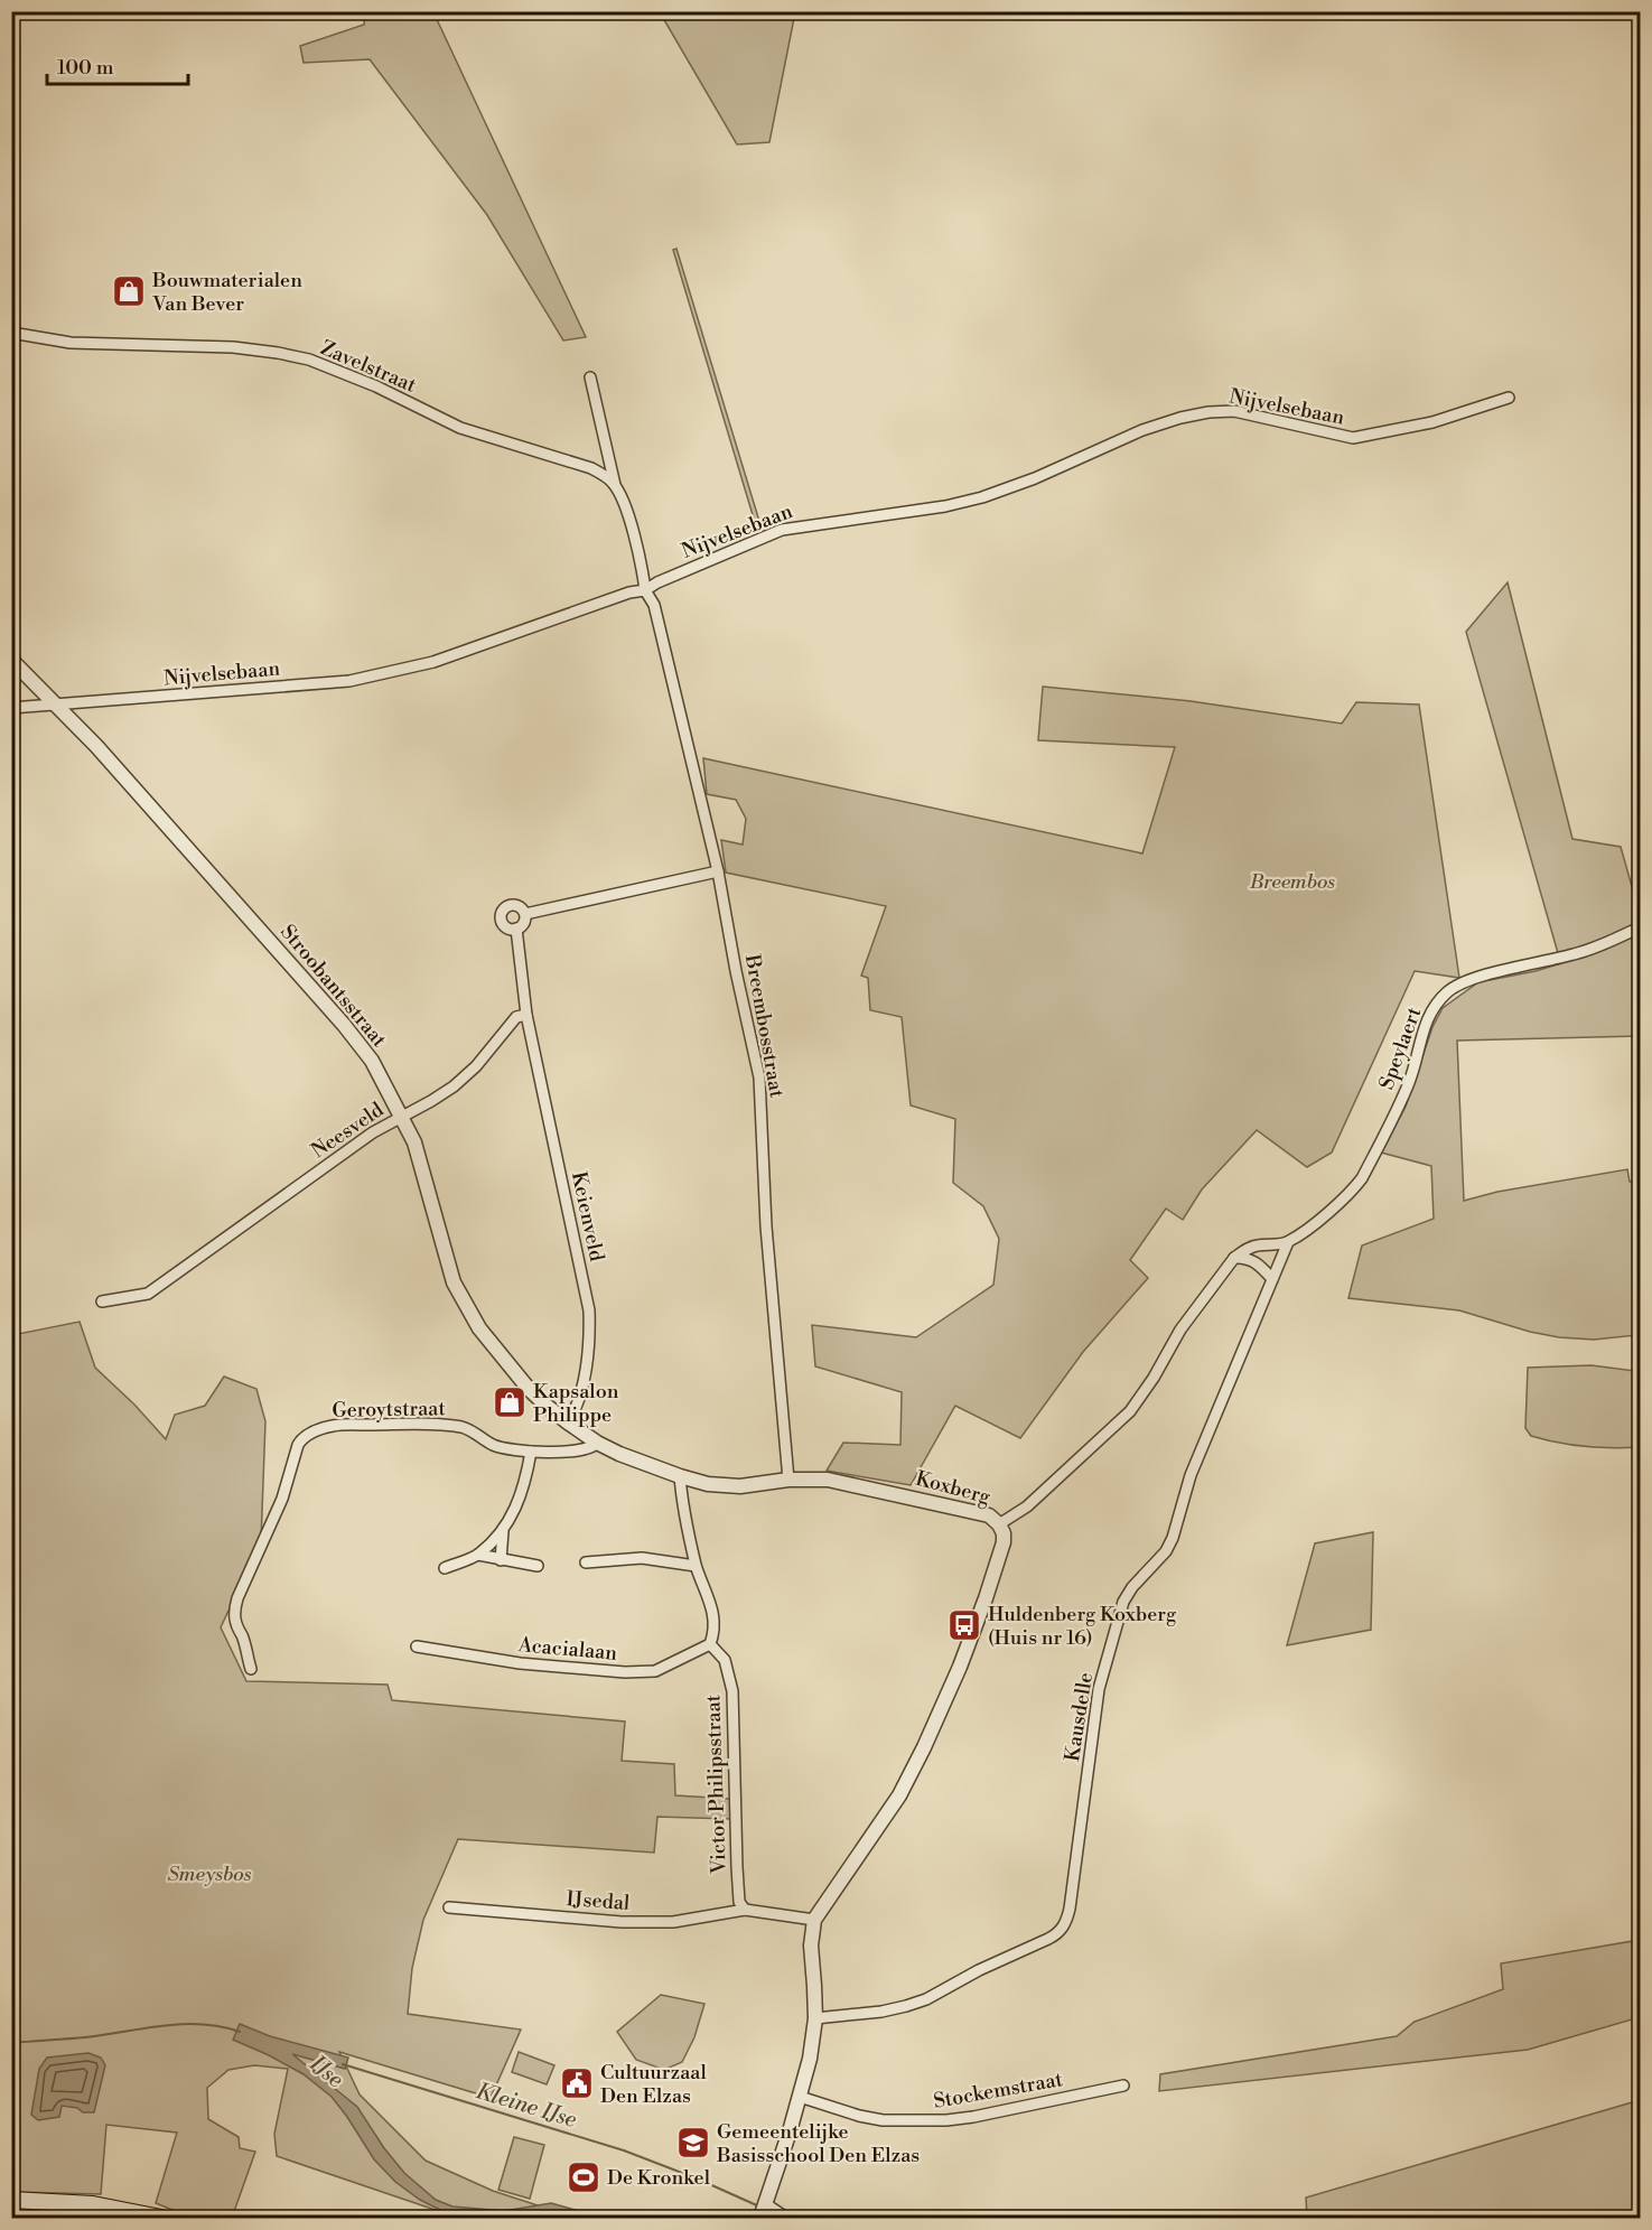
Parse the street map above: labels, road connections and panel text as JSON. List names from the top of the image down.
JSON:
{
  "streets": {
    "street": [
      "Zavelstraat",
      "Nijvelsebaan",
      "Stroobantsstraat",
      "Breembosstraat",
      "Speylaert",
      "Neesveld",
      "Keienveld",
      "Geroytstraat",
      "Koxberg",
      "Acacialaan",
      "Kausdelle",
      "Victor Philipsstraat",
      "IJsedal",
      "Stockemstraat"
    ]
  },
  "crossings": [
    ["Nijvelsebaan", "Stroobantsstraat"],
    ["Nijvelsebaan", "Breembosstraat"],
    ["Stroobantsstraat", "Neesveld"],
    ["Stroobantsstraat", "Keienveld"],
    ["Stroobantsstraat", "Geroytstraat"],
    ["Stroobantsstraat", "Koxberg"],
    ["Breembosstraat", "Koxberg"],
    ["Speylaert", "Kausdelle"],
    ["Neesveld", "Keienveld"],
    ["Geroytstraat", "Koxberg"],
    ["Koxberg", "Kausdelle"],
    ["Koxberg", "Stockemstraat"],
    ["Acacialaan", "Victor Philipsstraat"],
    ["Victor Philipsstraat", "IJsedal"]
  ],
  "water": ["IJse", "Kleine IJse"],
  "parks": ["Breembos", "Smeysbos"],
  "places": {
    "shop": ["Bouwmaterialen Van Bever", "Kapsalon Philippe"],
    "bus stop": ["Huldenberg Koxberg (Huis nr 16)"],
    "public building": ["Cultuurzaal Den Elzas"],
    "school or university": ["Gemeentelijke Basisschool Den Elzas"],
    "sports": ["De Kronkel"]
  },
  "scale_bar": "100 m"
}
